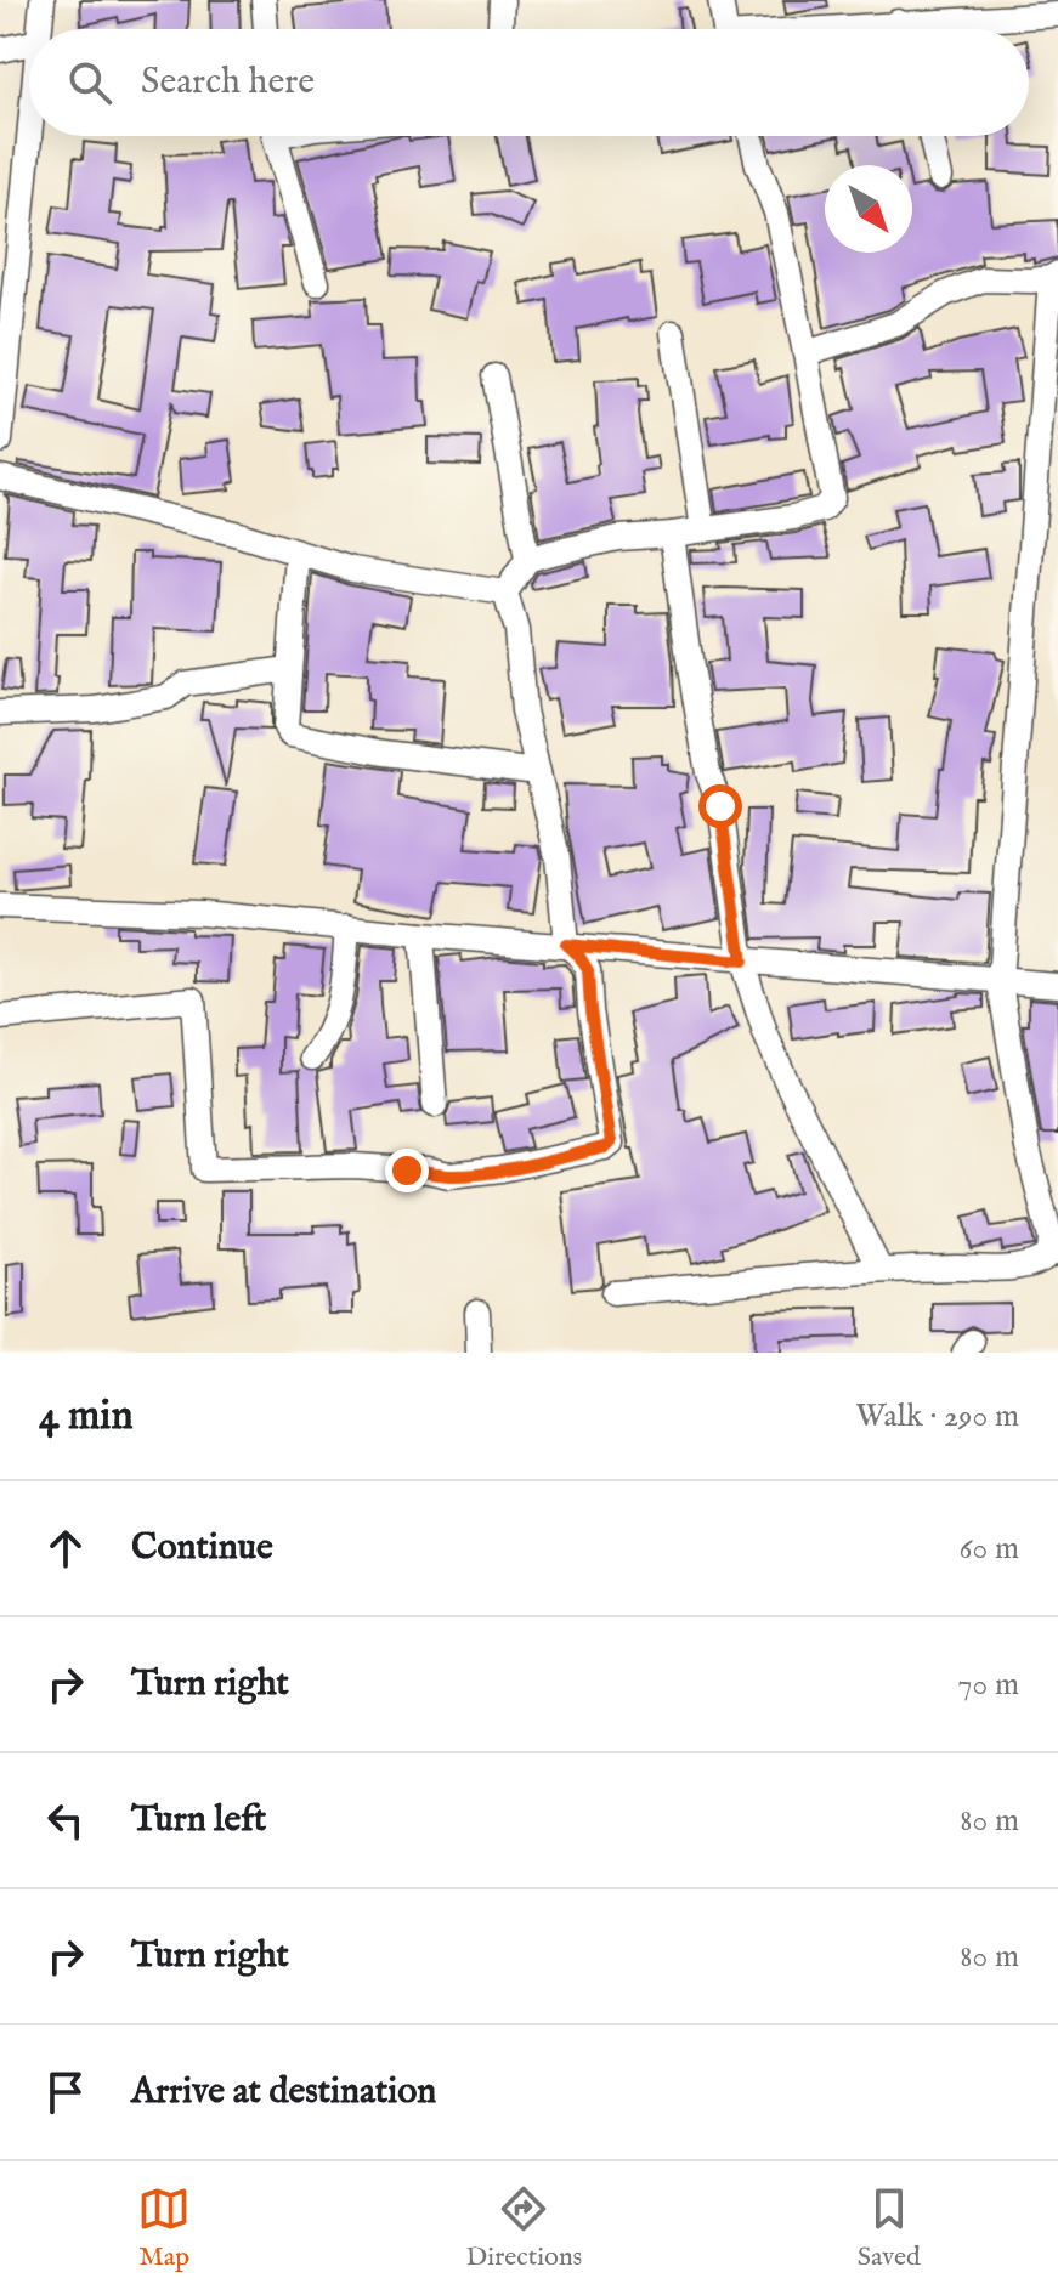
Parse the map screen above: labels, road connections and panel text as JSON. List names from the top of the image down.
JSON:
{
  "north": "bottom right",
  "page": {
    "search": "Search here",
    "heading": ["4 min", "Walk · 290 m"],
    "list": [
      ["Continue", "60 m"],
      ["Turn right", "70 m"],
      ["Turn left", "80 m"],
      ["Turn right", "80 m"],
      "Arrive at destination"
    ],
    "nav": ["Map", "Directions", "Saved"]
  }
}
